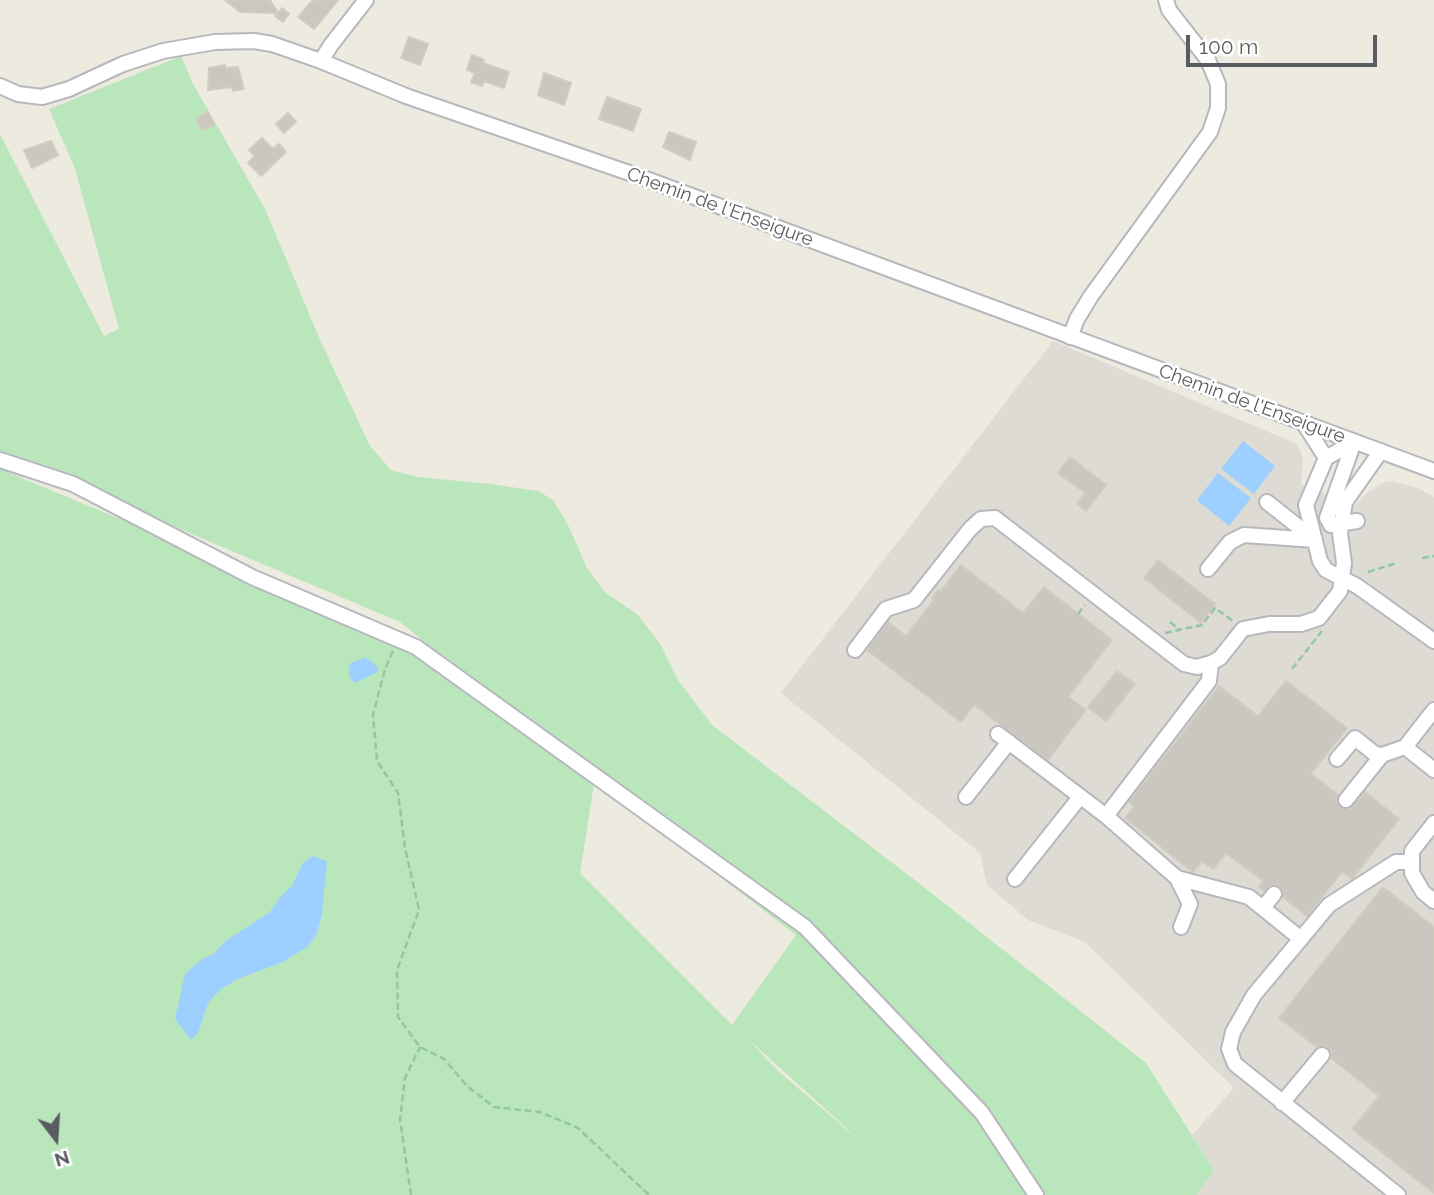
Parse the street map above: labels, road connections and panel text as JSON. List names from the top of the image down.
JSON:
{
  "streets": {
    "street": ["Chemin de l'Enseigure"]
  },
  "scale_bar": "100 m",
  "north": "bottom"
}
